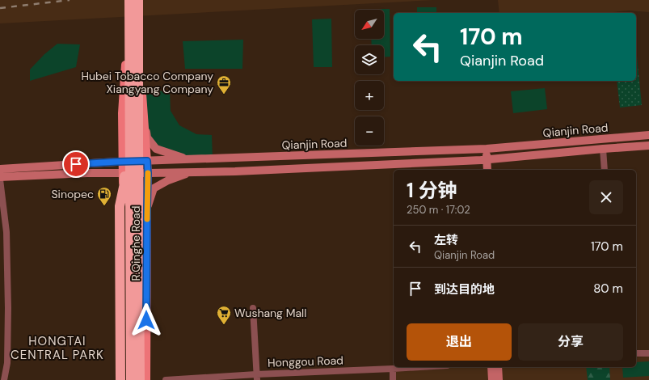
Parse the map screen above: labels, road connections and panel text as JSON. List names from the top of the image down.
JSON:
{
  "streets": {
    "main road": ["Qianjin Road", "R.Qinghe Road"],
    "street": ["Honggou Road"]
  },
  "crossings": [
    ["Qianjin Road", "R.Qinghe Road"]
  ],
  "districts": ["HONGTAI CENTRAL PARK"],
  "places": {
    "office": ["Hubei Tobacco Company Xiangyang Company"],
    "fuel station": ["Sinopec"],
    "supermarket": ["Wushang Mall"]
  },
  "north": "bottom left",
  "page": {
    "map_buttons": ["+", "−"],
    "turn": ["170 m", "Qianjin Road"],
    "heading": ["1 分钟", "250 m · 17:02"],
    "list": [
      {
        "name": "左转",
        "note": "Qianjin Road",
        "value": "170 m"
      },
      {
        "name": "到达目的地",
        "value": "80 m"
      }
    ],
    "buttons": ["退出", "分享"]
  }
}
